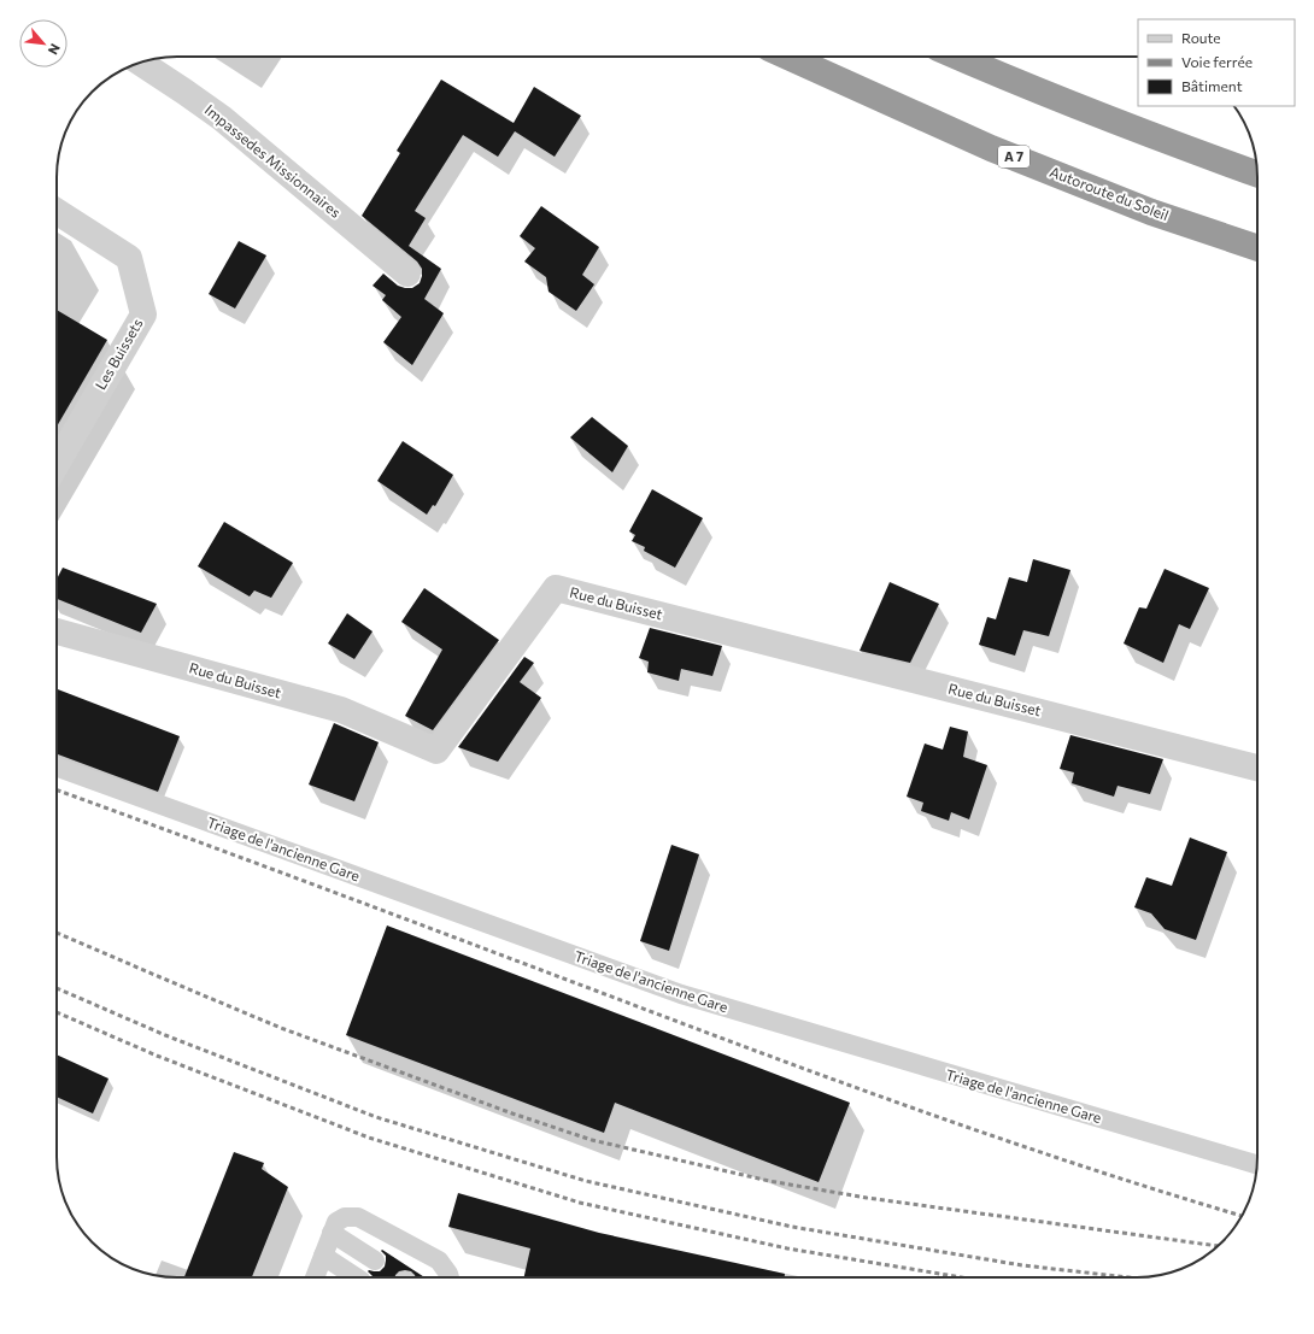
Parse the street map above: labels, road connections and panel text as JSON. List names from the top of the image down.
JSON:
{
  "streets": {
    "highway": ["A 7", "Autoroute du Soleil"],
    "street": ["Impassedes Missionnaires", "Les Buissets", "Rue du Buisset"],
    "lane": ["Triage de l'ancienne Gare"]
  },
  "legend": ["Route", "Voie ferrée", "Bâtiment"],
  "north": "bottom right"
}
